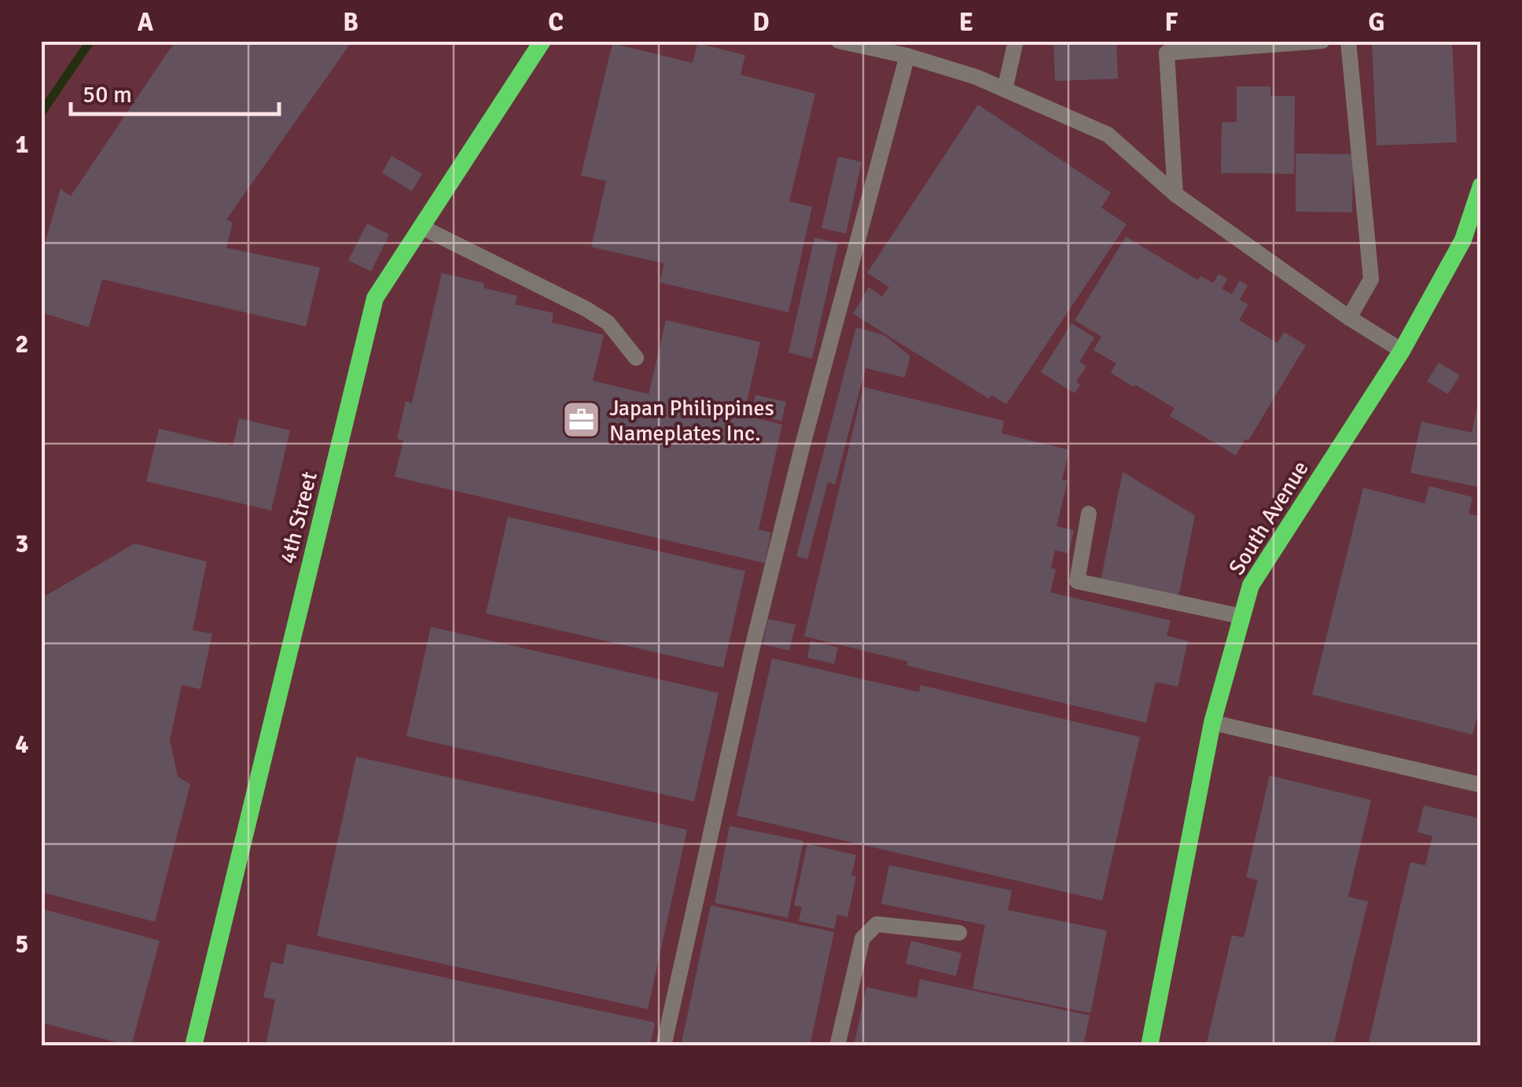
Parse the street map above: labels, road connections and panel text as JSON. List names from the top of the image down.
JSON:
{
  "streets": {
    "street": ["4th Street", "South Avenue"]
  },
  "places": {
    "office": ["Japan Philippines Nameplates Inc."]
  },
  "scale_bar": "50 m",
  "grid": {
    "columns": [
      "A",
      "B",
      "C",
      "D",
      "E",
      "F",
      "G"
    ],
    "rows": [
      "1",
      "2",
      "3",
      "4",
      "5"
    ]
  }
}
